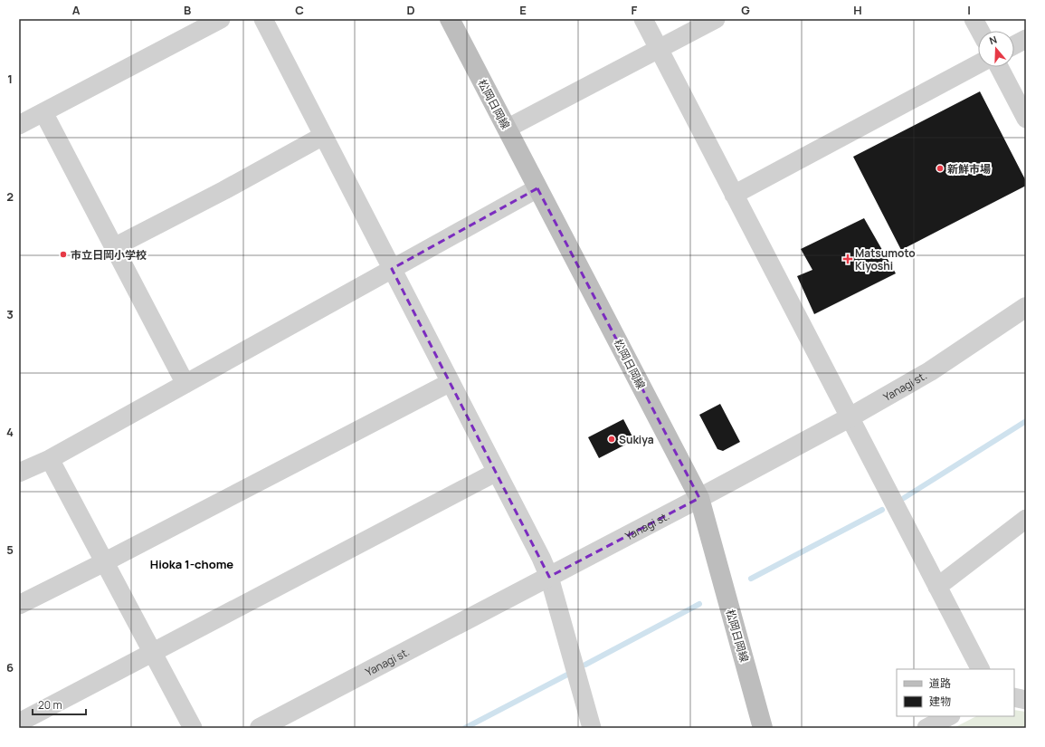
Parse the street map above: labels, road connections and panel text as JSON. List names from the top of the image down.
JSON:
{
  "streets": {
    "main road": ["松岡日岡線"],
    "street": ["Yanagi st."]
  },
  "crossings": [
    ["松岡日岡線", "Yanagi st."]
  ],
  "districts": ["Hioka 1-chome"],
  "places": {
    "other": ["新鮮市場", "市立日岡小学校", "Sukiya"],
    "health": ["Matsumoto Kiyoshi"]
  },
  "legend": ["道路", "建物"],
  "scale_bar": "20 m",
  "north": "top",
  "grid": {
    "columns": [
      "A",
      "B",
      "C",
      "D",
      "E",
      "F",
      "G",
      "H",
      "I"
    ],
    "rows": [
      "1",
      "2",
      "3",
      "4",
      "5",
      "6"
    ]
  }
}
